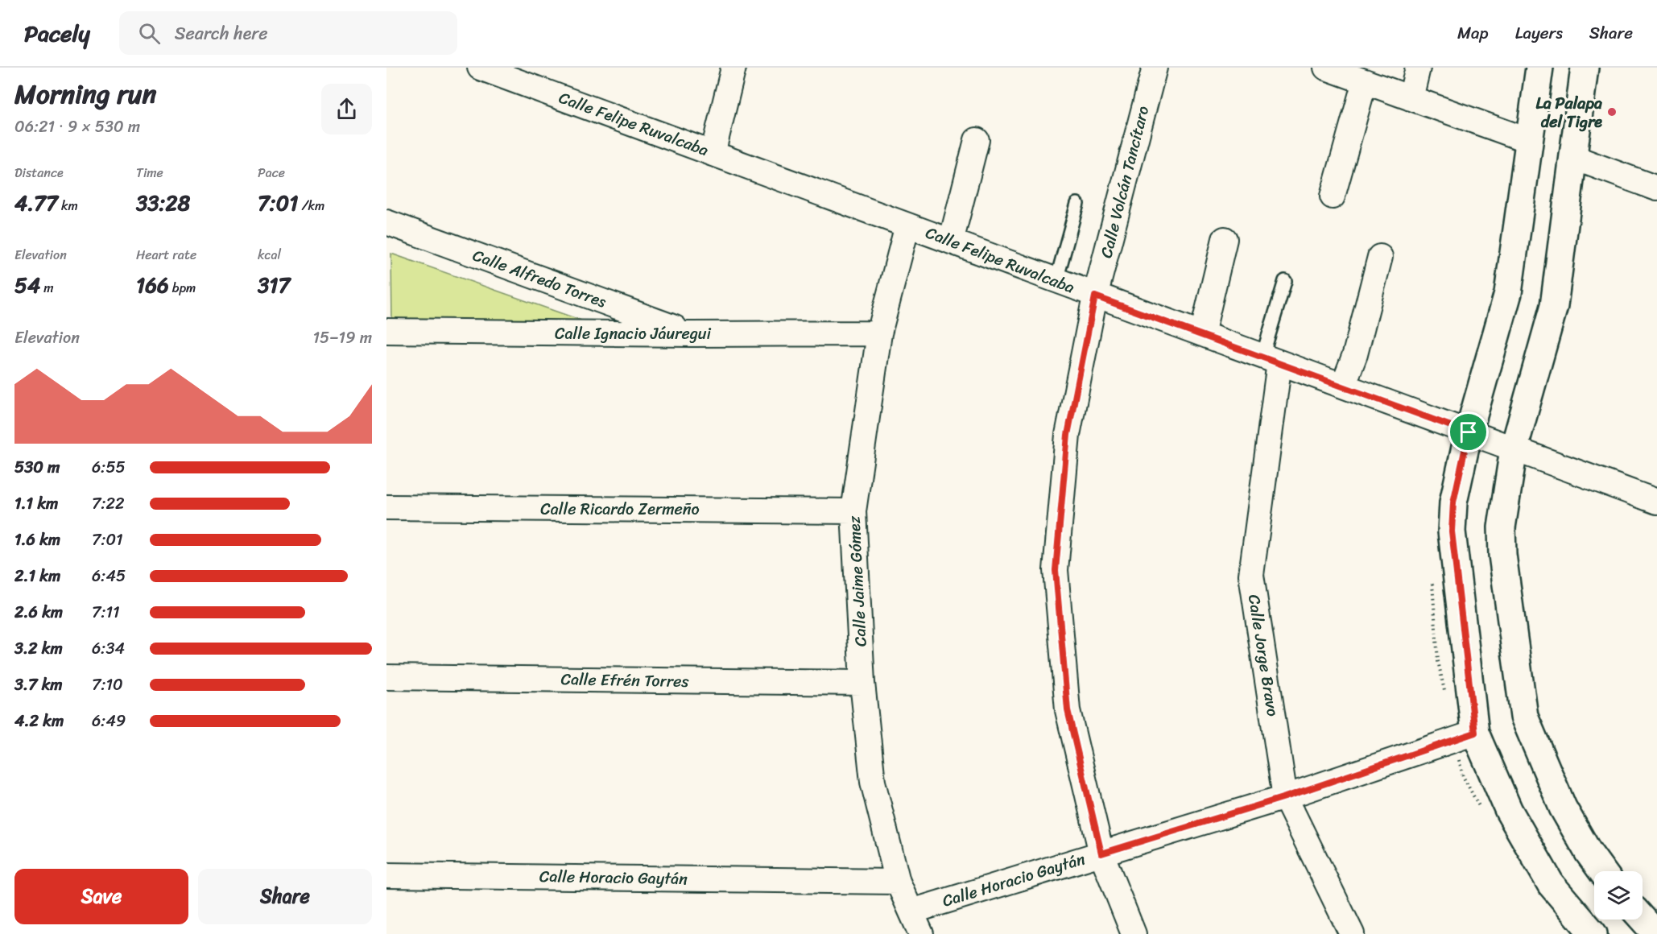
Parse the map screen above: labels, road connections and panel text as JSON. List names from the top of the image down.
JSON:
{
  "streets": {
    "street": [
      "Calle Felipe Ruvalcaba",
      "Calle Volcán Tancítaro",
      "Calle Alfredo Torres",
      "Calle Ignacio Jáuregui",
      "Calle Ricardo Zermeño",
      "Calle Jaime Gómez",
      "Calle Jorge Bravo",
      "Calle Efrén Torres",
      "Calle Horacio Gaytán"
    ]
  },
  "crossings": [
    ["Calle Felipe Ruvalcaba", "Calle Volcán Tancítaro"],
    ["Calle Felipe Ruvalcaba", "Calle Jaime Gómez"],
    ["Calle Felipe Ruvalcaba", "Calle Jorge Bravo"],
    ["Calle Volcán Tancítaro", "Calle Horacio Gaytán"],
    ["Calle Alfredo Torres", "Calle Ignacio Jáuregui"],
    ["Calle Ignacio Jáuregui", "Calle Jaime Gómez"],
    ["Calle Ricardo Zermeño", "Calle Jaime Gómez"],
    ["Calle Jaime Gómez", "Calle Efrén Torres"],
    ["Calle Jaime Gómez", "Calle Horacio Gaytán"],
    ["Calle Jorge Bravo", "Calle Horacio Gaytán"]
  ],
  "places": ["La Palapa del Tigre"],
  "page": {
    "header": "Pacely",
    "search": "Search here",
    "nav": ["Map", "Layers", "Share"],
    "heading": ["Morning run", "06:21 · 9 × 530 m"],
    "stats": [
      ["Distance", "4.77 km"],
      ["Time", "33:28"],
      ["Pace", "7:01 /km"],
      ["Elevation", "54 m"],
      ["Heart rate", "166 bpm"],
      ["kcal", "317"]
    ],
    "chart": ["Elevation", "15–19 m"],
    "list": [
      {
        "name": "530 m",
        "note": "6:55"
      },
      {
        "name": "1.1 km",
        "note": "7:22"
      },
      {
        "name": "1.6 km",
        "note": "7:01"
      },
      {
        "name": "2.1 km",
        "note": "6:45"
      },
      {
        "name": "2.6 km",
        "note": "7:11"
      },
      {
        "name": "3.2 km",
        "note": "6:34"
      },
      {
        "name": "3.7 km",
        "note": "7:10"
      },
      {
        "name": "4.2 km",
        "note": "6:49"
      }
    ],
    "buttons": ["Save", "Share"]
  }
}
